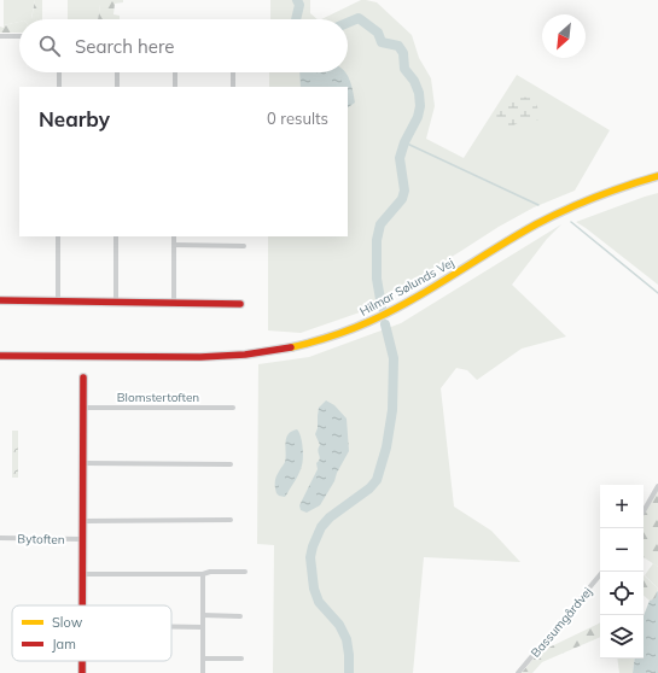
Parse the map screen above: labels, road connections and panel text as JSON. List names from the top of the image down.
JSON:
{
  "streets": {
    "street": [
      "Hilmar Sølunds Vej",
      "Blomstertoften",
      "Bytoften",
      "Bassumgårdvej"
    ]
  },
  "legend": ["Slow", "Jam"],
  "north": "bottom left",
  "page": {
    "search": "Search here",
    "heading": ["Nearby", "0 results"],
    "map_buttons": ["+", "−"]
  }
}
